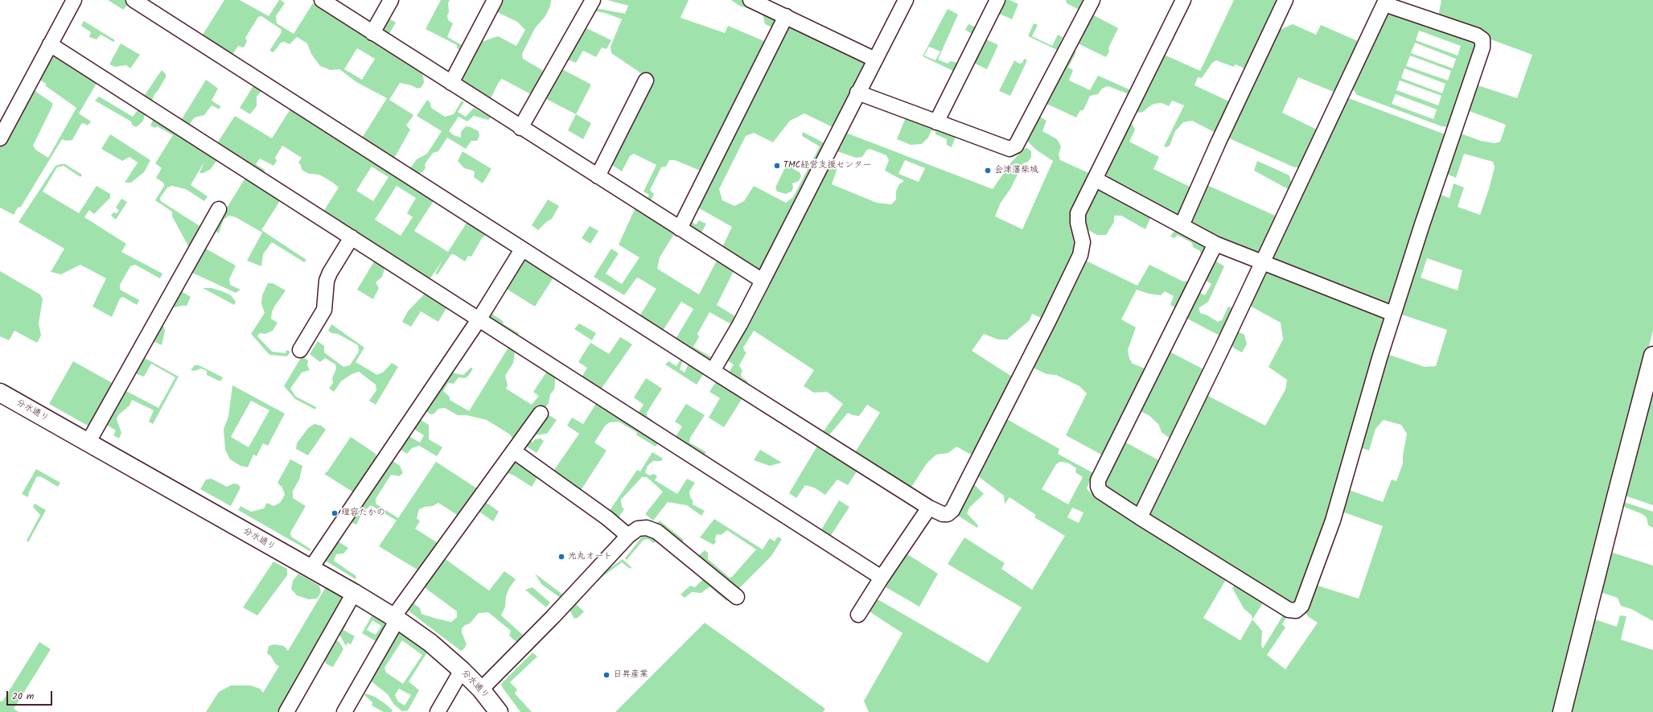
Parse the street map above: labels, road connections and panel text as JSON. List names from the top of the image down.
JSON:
{
  "streets": {
    "street": ["分水通り"]
  },
  "places": [
    "TMC経営支援センター",
    "会津藩柴城",
    "理容たかの",
    "光丸オート",
    "日昇産業"
  ],
  "scale_bar": "20 m"
}
